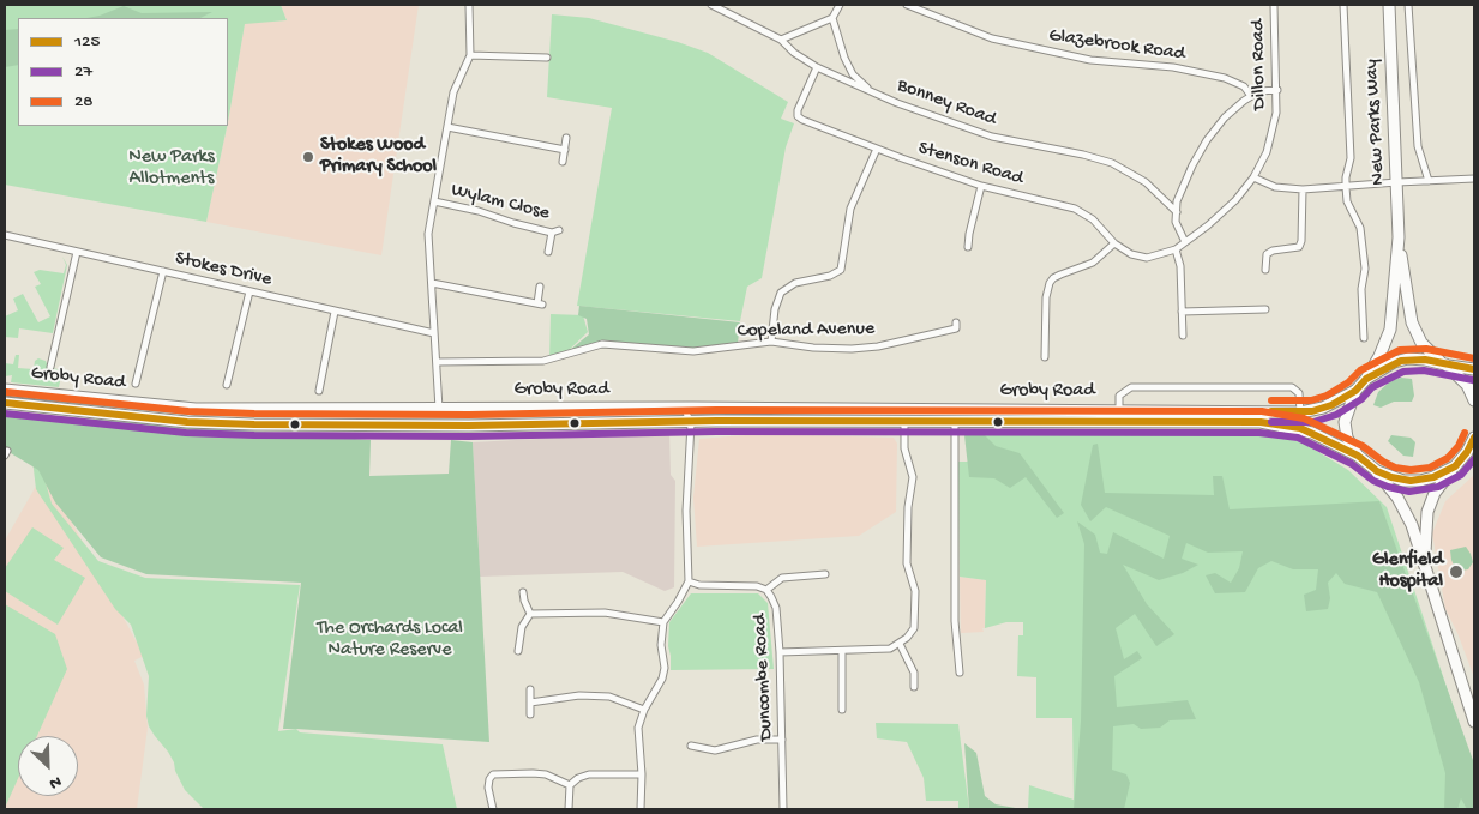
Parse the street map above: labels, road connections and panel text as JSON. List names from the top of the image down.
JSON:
{
  "streets": {
    "main road": ["New Parks Way", "Groby Road"],
    "street": [
      "Glazebrook Road",
      "Dillon Road",
      "Bonney Road",
      "Stenson Road",
      "Wylam Close",
      "Stokes Drive",
      "Copeland Avenue",
      "Duncombe Road"
    ]
  },
  "crossings": [
    ["Dillon Road", "Stenson Road"],
    ["Bonney Road", "Stenson Road"]
  ],
  "parks": ["New Parks Allotments", "The Orchards Local Nature Reserve"],
  "places": ["Stokes Wood Primary School", "Glenfield Hospital"],
  "lines": ["transit line 28", "transit line 125", "transit line 27"],
  "legend": ["125", "27", "28"],
  "north": "bottom right"
}
